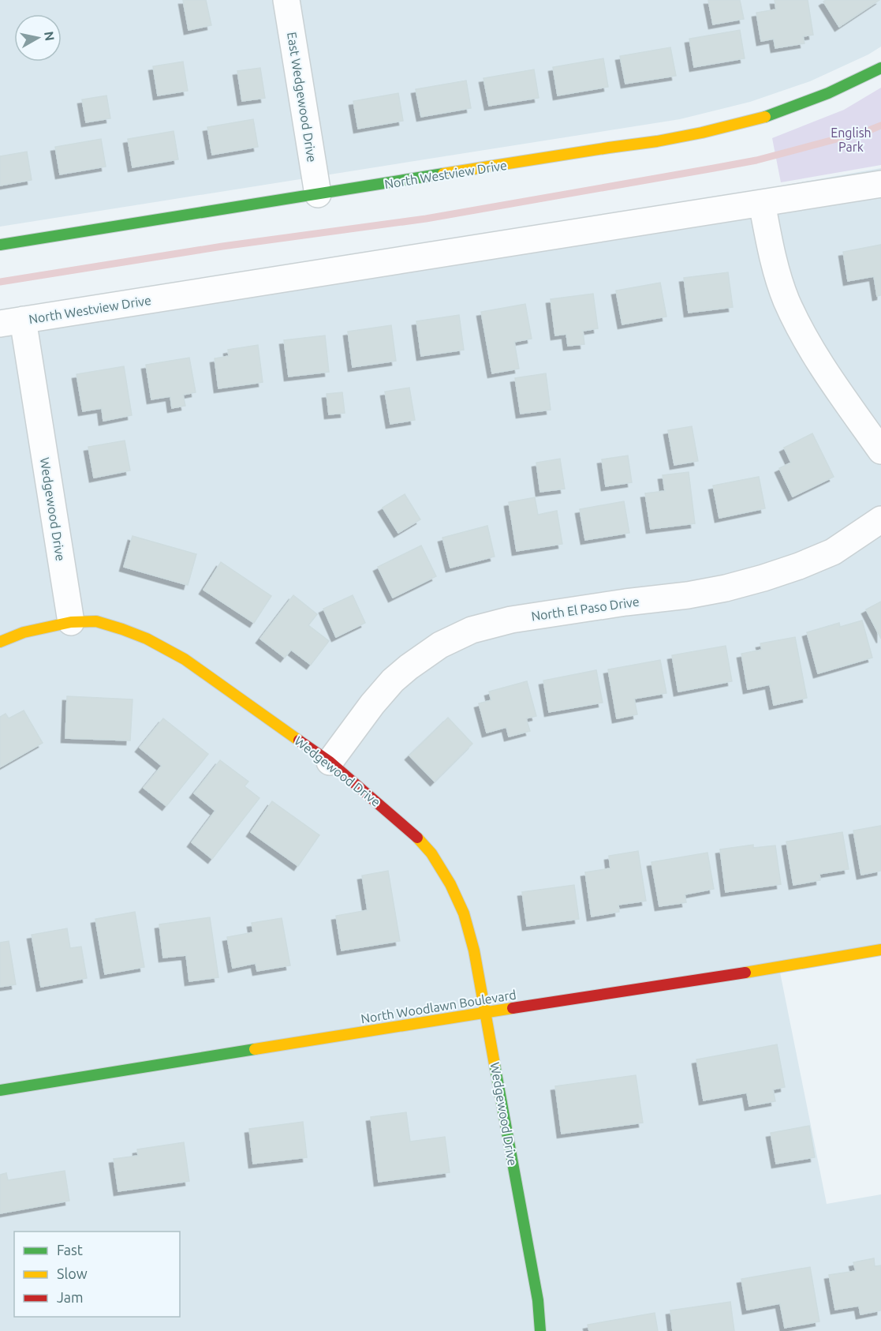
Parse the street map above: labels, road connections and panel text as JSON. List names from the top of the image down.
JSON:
{
  "streets": {
    "street": [
      "East Wedgewood Drive",
      "North Westview Drive",
      "Wedgewood Drive",
      "North El Paso Drive",
      "North Woodlawn Boulevard"
    ]
  },
  "crossings": [
    ["East Wedgewood Drive", "North Westview Drive"],
    ["North Westview Drive", "Wedgewood Drive"],
    ["Wedgewood Drive", "North El Paso Drive"],
    ["Wedgewood Drive", "North Woodlawn Boulevard"]
  ],
  "parks": ["English Park"],
  "legend": ["Fast", "Slow", "Jam"],
  "north": "right"
}
